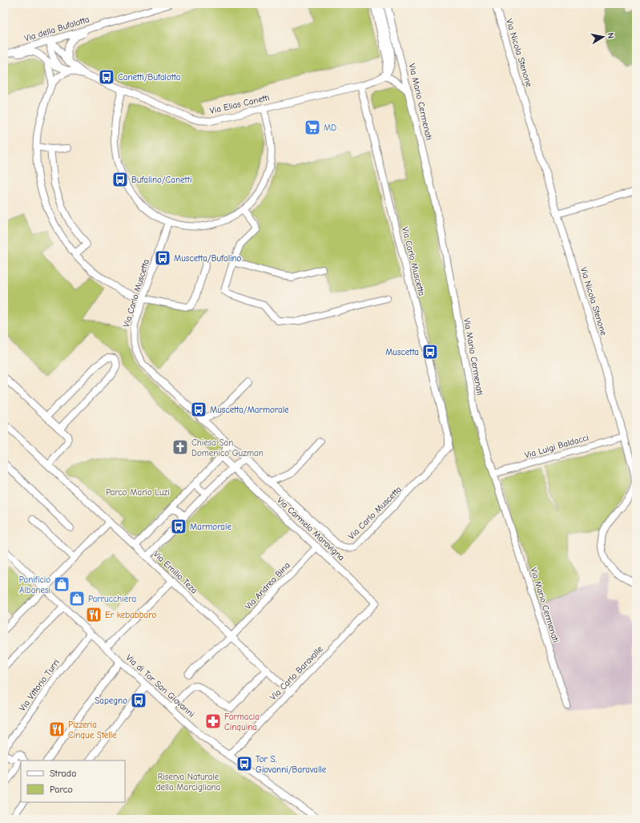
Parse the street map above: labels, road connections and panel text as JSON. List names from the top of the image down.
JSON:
{
  "streets": {
    "street": [
      "Via della Bufalotta",
      "Via Nicola Stenone",
      "Via Mario Cermenati",
      "Via Elias Canetti",
      "Via Carlo Muscetta",
      "Via Luigi Baldacci",
      "Via Carmelo Maravigna",
      "Via Emilio Teza",
      "Via Andrea Bina",
      "Via Carlo Baravalle",
      "Via Vittorio Turri",
      "Via di Tor San Giovanni"
    ]
  },
  "crossings": [
    ["Via Nicola Stenone", "Via Luigi Baldacci"],
    ["Via Mario Cermenati", "Via Luigi Baldacci"],
    ["Via Elias Canetti", "Via Carlo Muscetta"],
    ["Via Carmelo Maravigna", "Via Andrea Bina"],
    ["Via Carmelo Maravigna", "Via Carlo Baravalle"],
    ["Via Emilio Teza", "Via Andrea Bina"],
    ["Via Emilio Teza", "Via Carlo Baravalle"],
    ["Via Carlo Baravalle", "Via di Tor San Giovanni"],
    ["Via Vittorio Turri", "Via di Tor San Giovanni"]
  ],
  "parks": ["Parco Mario Luzi", "Riserva Naturale della Marcigliana"],
  "places": {
    "bus stop": [
      "Canetti/Bufalotta",
      "Bufalino/Canetti",
      "Muscetta/Bufalino",
      "Muscetta",
      "Muscetta/Marmorale",
      "Marmorale",
      "Sapegno",
      "Tor S. Giovanni/Baravalle"
    ],
    "supermarket": ["MD"],
    "church": ["Chiesa San Domenico Guzman"],
    "shop": ["Panificio Albanesi", "Parrucchiera"],
    "restaurant": ["Er kebabbaro", "Pizzeria Cinque Stelle"],
    "pharmacy": ["Farmacia Cinquina"]
  },
  "legend": ["Strada", "Parco"],
  "north": "right"
}
